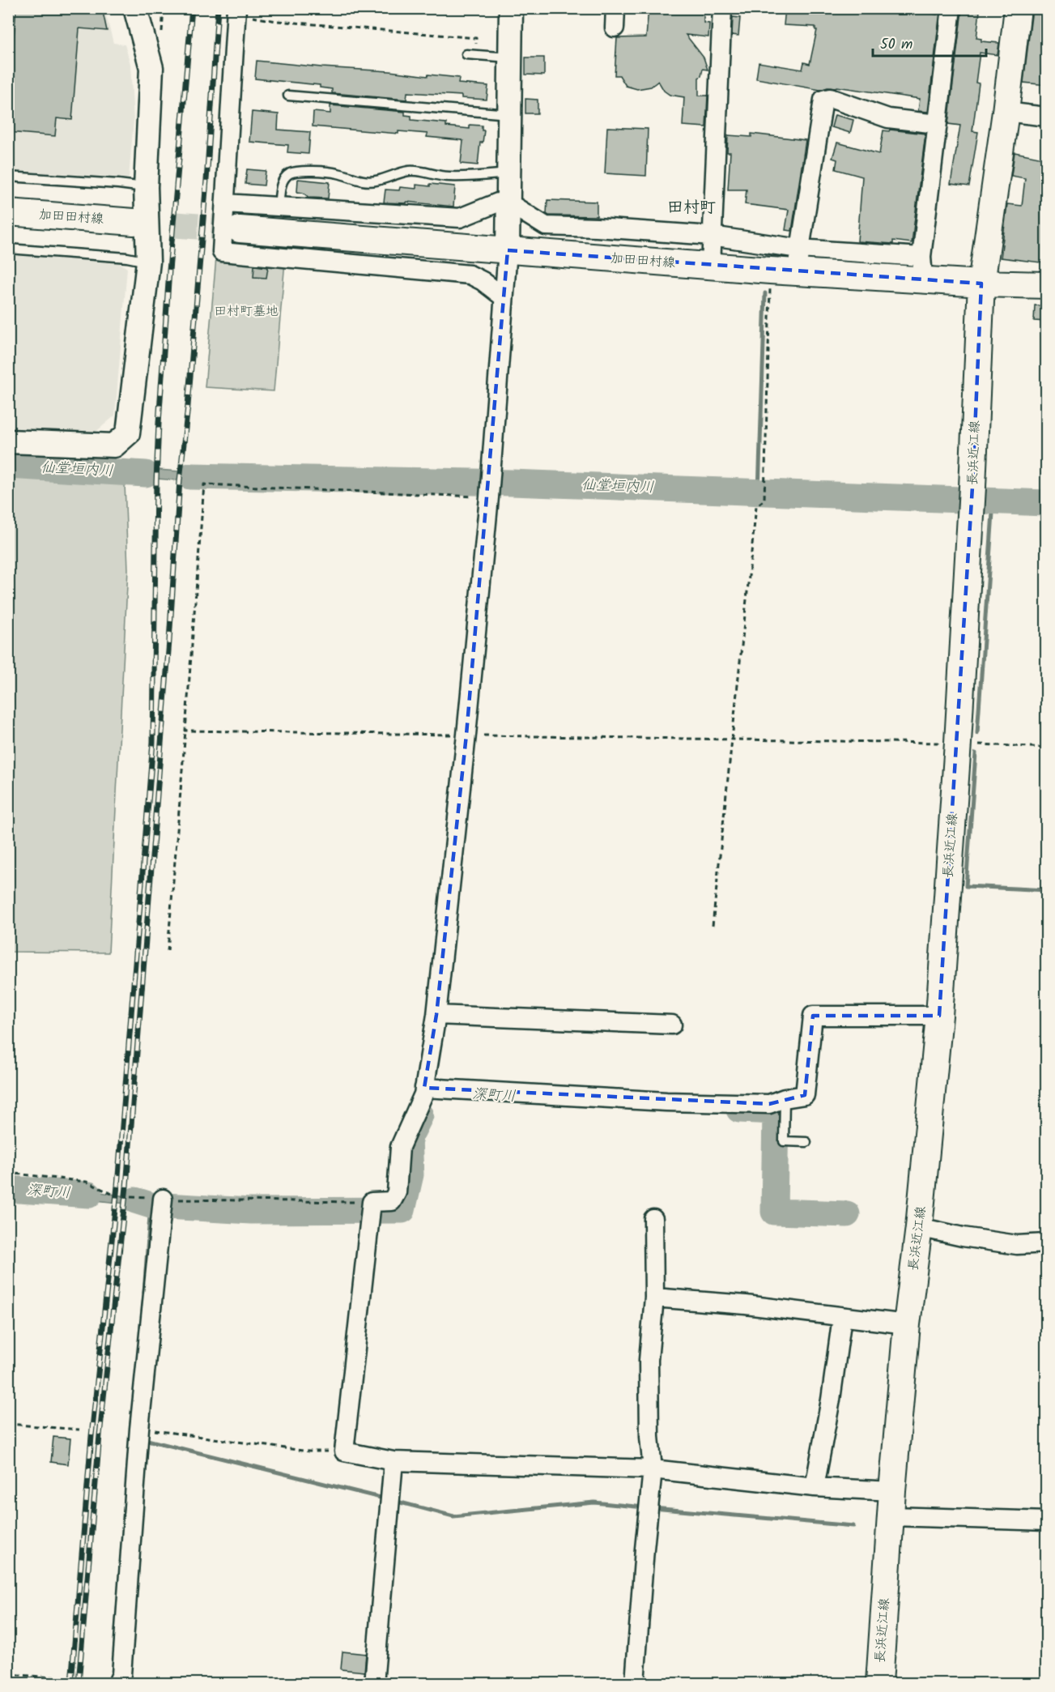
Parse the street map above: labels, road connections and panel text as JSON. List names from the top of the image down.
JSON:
{
  "streets": {
    "main road": ["加田田村線", "長浜近江線"]
  },
  "crossings": [
    ["加田田村線", "長浜近江線"]
  ],
  "districts": ["田村町"],
  "water": ["仙堂垣内川", "深町川"],
  "parks": ["田村町墓地"],
  "scale_bar": "50 m"
}
